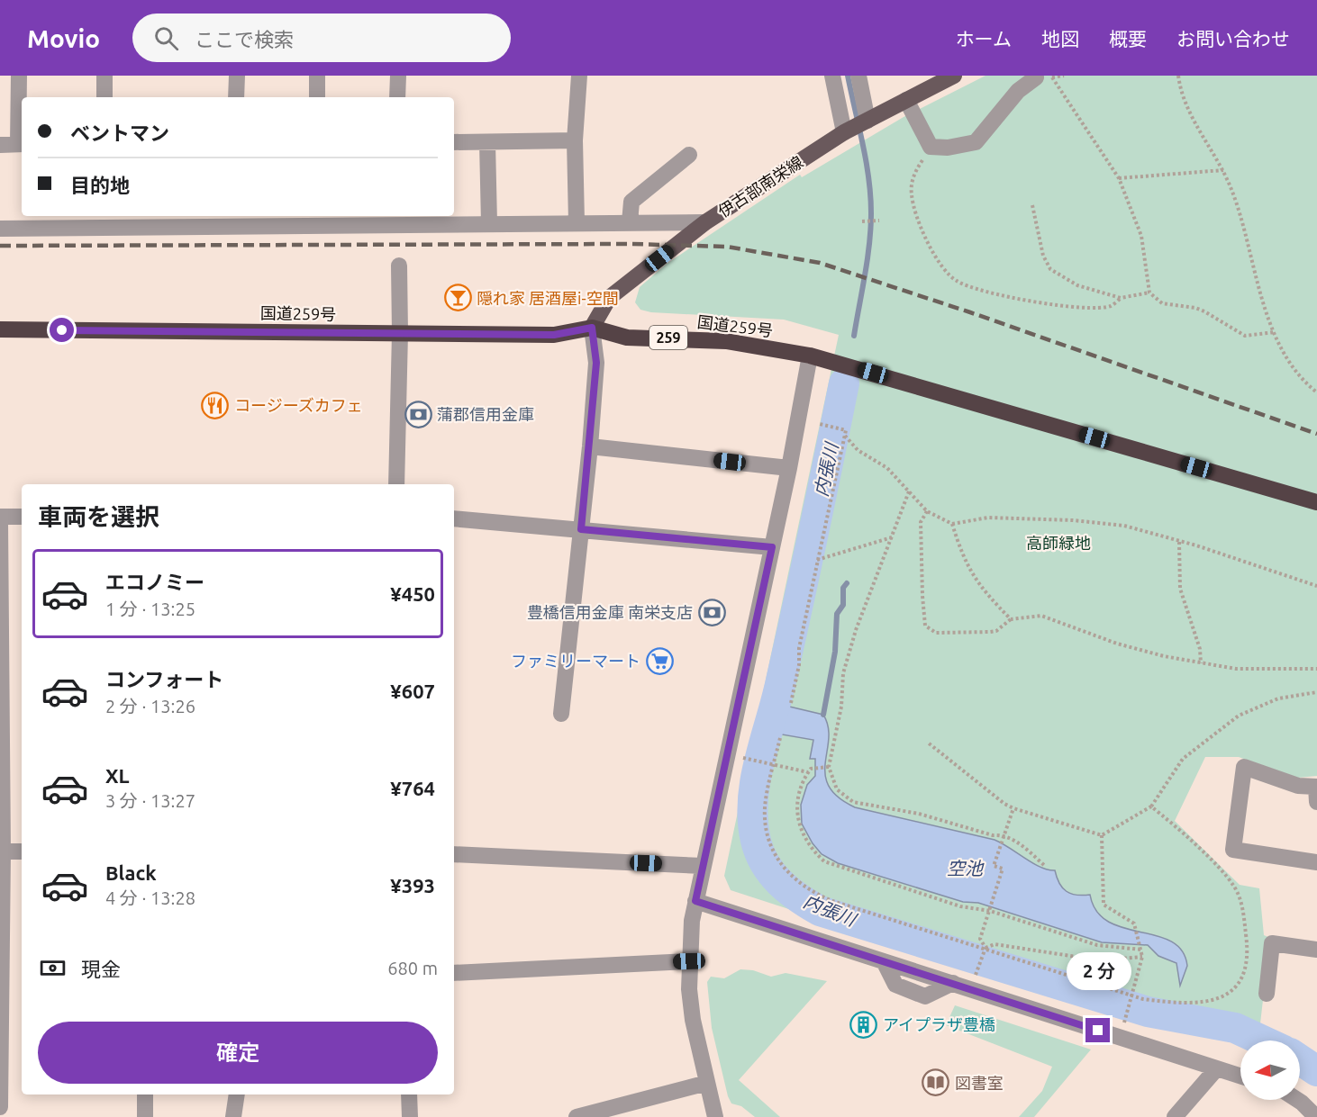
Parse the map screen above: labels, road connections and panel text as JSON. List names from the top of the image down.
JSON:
{
  "streets": {
    "highway": ["国道259号", "259"],
    "main road": ["伊古部南栄線"]
  },
  "crossings": [
    ["伊古部南栄線", "国道259号"]
  ],
  "water": ["内張川", "空池"],
  "parks": ["高師緑地"],
  "places": {
    "bar": ["隠れ家 居酒屋i-空間"],
    "restaurant": ["コージーズカフェ"],
    "bank": ["蒲郡信用金庫", "豊橋信用金庫 南栄支店"],
    "supermarket": ["ファミリーマート"],
    "building": ["アイプラザ豊橋"],
    "library": ["図書室"]
  },
  "north": "left",
  "page": {
    "header": "Movio",
    "search": "ここで検索",
    "nav": [
      "ホーム",
      "地図",
      "概要",
      "お問い合わせ"
    ],
    "banner": ["ベントマン", "目的地"],
    "heading": "車両を選択",
    "list": [
      {
        "name": "エコノミー",
        "note": "1 分 · 13:25",
        "value": "¥450"
      },
      {
        "name": "コンフォート",
        "note": "2 分 · 13:26",
        "value": "¥607"
      },
      {
        "name": "XL",
        "note": "3 分 · 13:27",
        "value": "¥764"
      },
      {
        "name": "Black",
        "note": "4 分 · 13:28",
        "value": "¥393"
      }
    ],
    "pay": ["現金", "680 m"],
    "bubble": "2 分",
    "buttons": "確定"
  }
}
